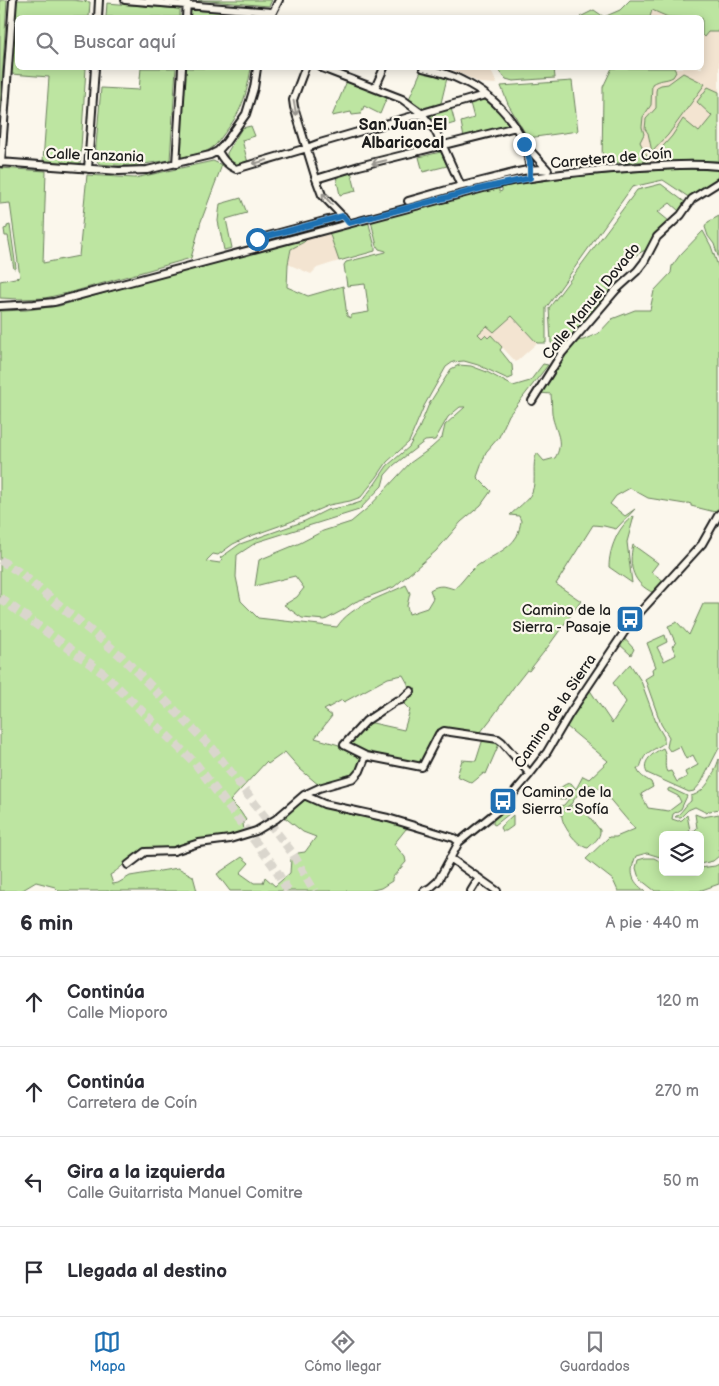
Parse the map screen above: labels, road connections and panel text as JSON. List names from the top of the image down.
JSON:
{
  "streets": {
    "street": [
      "Calle Tanzania",
      "Carretera de Coín",
      "Calle Manuel Dovado",
      "Camino de la Sierra"
    ]
  },
  "districts": ["San Juan-El Albaricocal"],
  "places": {
    "bus stop": ["Camino de la Sierra - Pasaje", "Camino de la Sierra - Sofía"]
  },
  "page": {
    "search": "Buscar aquí",
    "heading": ["6 min", "A pie · 440 m"],
    "list": [
      ["Continúa", "Calle Mioporo", "120 m"],
      ["Continúa", "Carretera de Coín", "270 m"],
      ["Gira a la izquierda", "Calle Guitarrista Manuel Comitre", "50 m"],
      "Llegada al destino"
    ],
    "nav": ["Mapa", "Cómo llegar", "Guardados"]
  }
}
